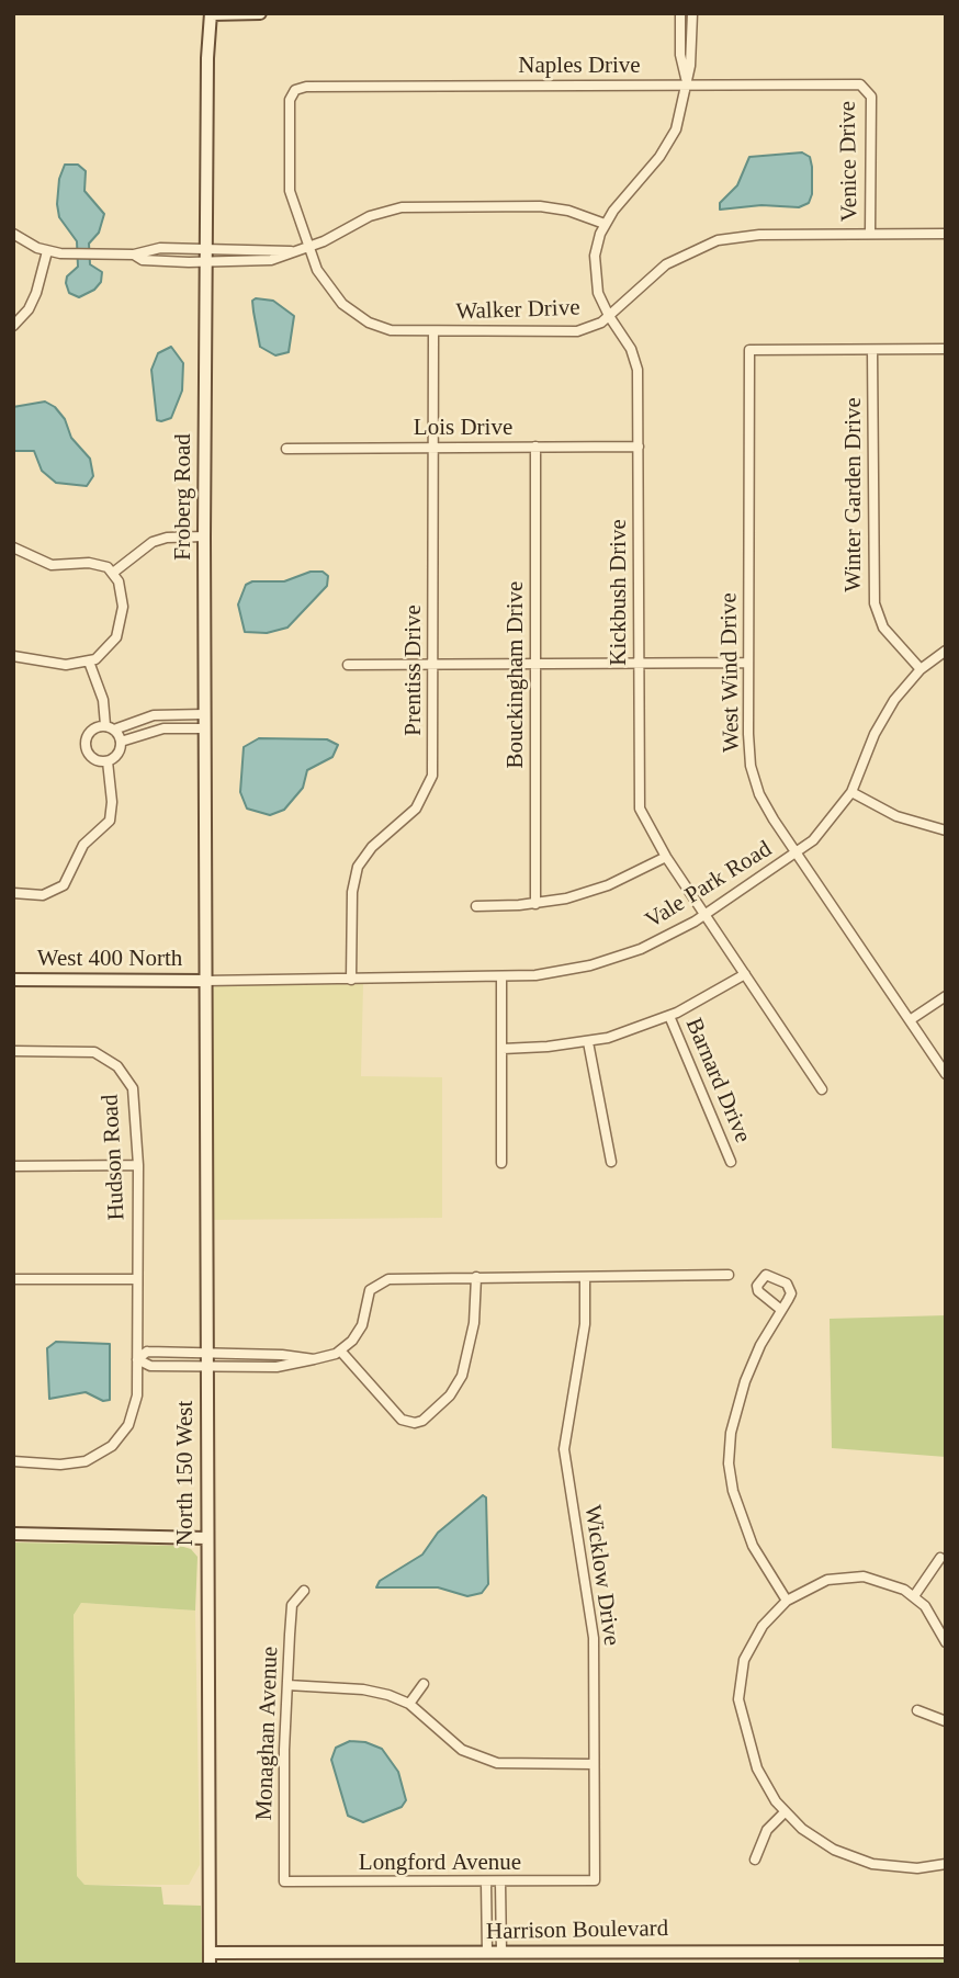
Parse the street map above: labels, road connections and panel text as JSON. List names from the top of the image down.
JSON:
{
  "streets": {
    "street": [
      "Naples Drive",
      "Venice Drive",
      "Walker Drive",
      "Lois Drive",
      "Winter Garden Drive",
      "Froberg Road",
      "Kickbush Drive",
      "Prentiss Drive",
      "West Wind Drive",
      "Bouckingham Drive",
      "Vale Park Road",
      "West 400 North",
      "Barnard Drive",
      "Hudson Road",
      "North 150 West",
      "Wicklow Drive",
      "Monaghan Avenue",
      "Longford Avenue",
      "Harrison Boulevard"
    ]
  },
  "crossings": [
    ["Naples Drive", "Venice Drive"],
    ["Naples Drive", "Walker Drive"],
    ["Naples Drive", "Kickbush Drive"],
    ["Venice Drive", "Walker Drive"],
    ["Walker Drive", "Kickbush Drive"],
    ["Walker Drive", "Prentiss Drive"],
    ["Lois Drive", "Kickbush Drive"],
    ["Lois Drive", "Prentiss Drive"],
    ["Lois Drive", "Bouckingham Drive"],
    ["Winter Garden Drive", "West Wind Drive"],
    ["Winter Garden Drive", "Vale Park Road"],
    ["Froberg Road", "Vale Park Road"],
    ["Froberg Road", "West 400 North"],
    ["Froberg Road", "North 150 West"],
    ["Kickbush Drive", "Vale Park Road"],
    ["Prentiss Drive", "Vale Park Road"],
    ["West Wind Drive", "Vale Park Road"],
    ["Vale Park Road", "West 400 North"],
    ["Vale Park Road", "North 150 West"],
    ["West 400 North", "North 150 West"],
    ["North 150 West", "Harrison Boulevard"],
    ["Wicklow Drive", "Longford Avenue"],
    ["Monaghan Avenue", "Longford Avenue"]
  ]
}
